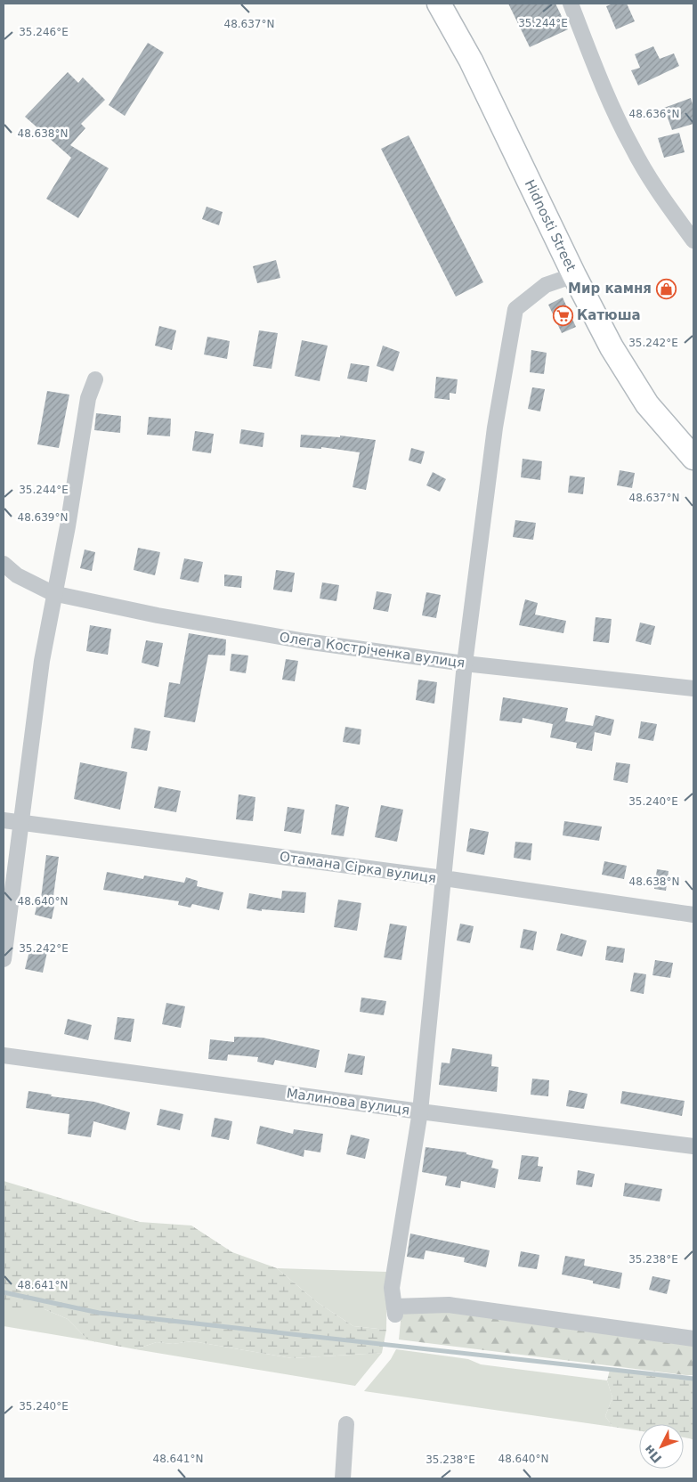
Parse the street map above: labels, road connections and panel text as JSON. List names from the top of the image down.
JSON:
{
  "streets": {
    "main road": ["Hidnosti Street"],
    "street": ["Олега Костріченка вулиця", "Отамана Сірка вулиця", "Малинова вулиця"]
  },
  "places": {
    "shop": ["Мир камня"],
    "supermarket": ["Катюша"]
  },
  "north": "bottom left",
  "coordinates": [
    "35.244°E",
    "48.637°N",
    "35.246°E",
    "48.636°N",
    "48.638°N",
    "35.242°E",
    "48.639°N",
    "35.240°E",
    "48.640°N",
    "35.238°E",
    "48.641°N"
  ]
}
